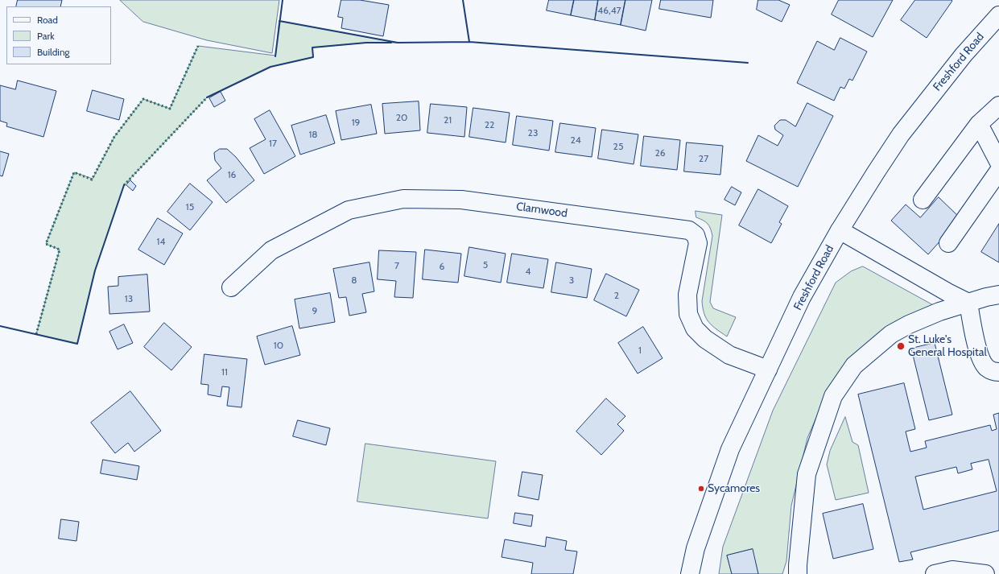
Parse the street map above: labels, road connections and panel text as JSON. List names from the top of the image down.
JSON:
{
  "streets": {
    "street": ["Freshford Road", "Clarnwood"]
  },
  "crossings": [
    ["Freshford Road", "Clarnwood"]
  ],
  "places": ["St. Luke's General Hospital", "Sycamores"],
  "house_numbers": [
    "46,47",
    "20",
    "21",
    "19",
    "22",
    "23",
    "18",
    "24",
    "17",
    "25",
    "26",
    "27",
    "16",
    "15",
    "14",
    "5",
    "7",
    "6",
    "4",
    "8",
    "3",
    "2",
    "13",
    "9",
    "10",
    "1",
    "11"
  ],
  "legend": ["Road", "Park", "Building"]
}
